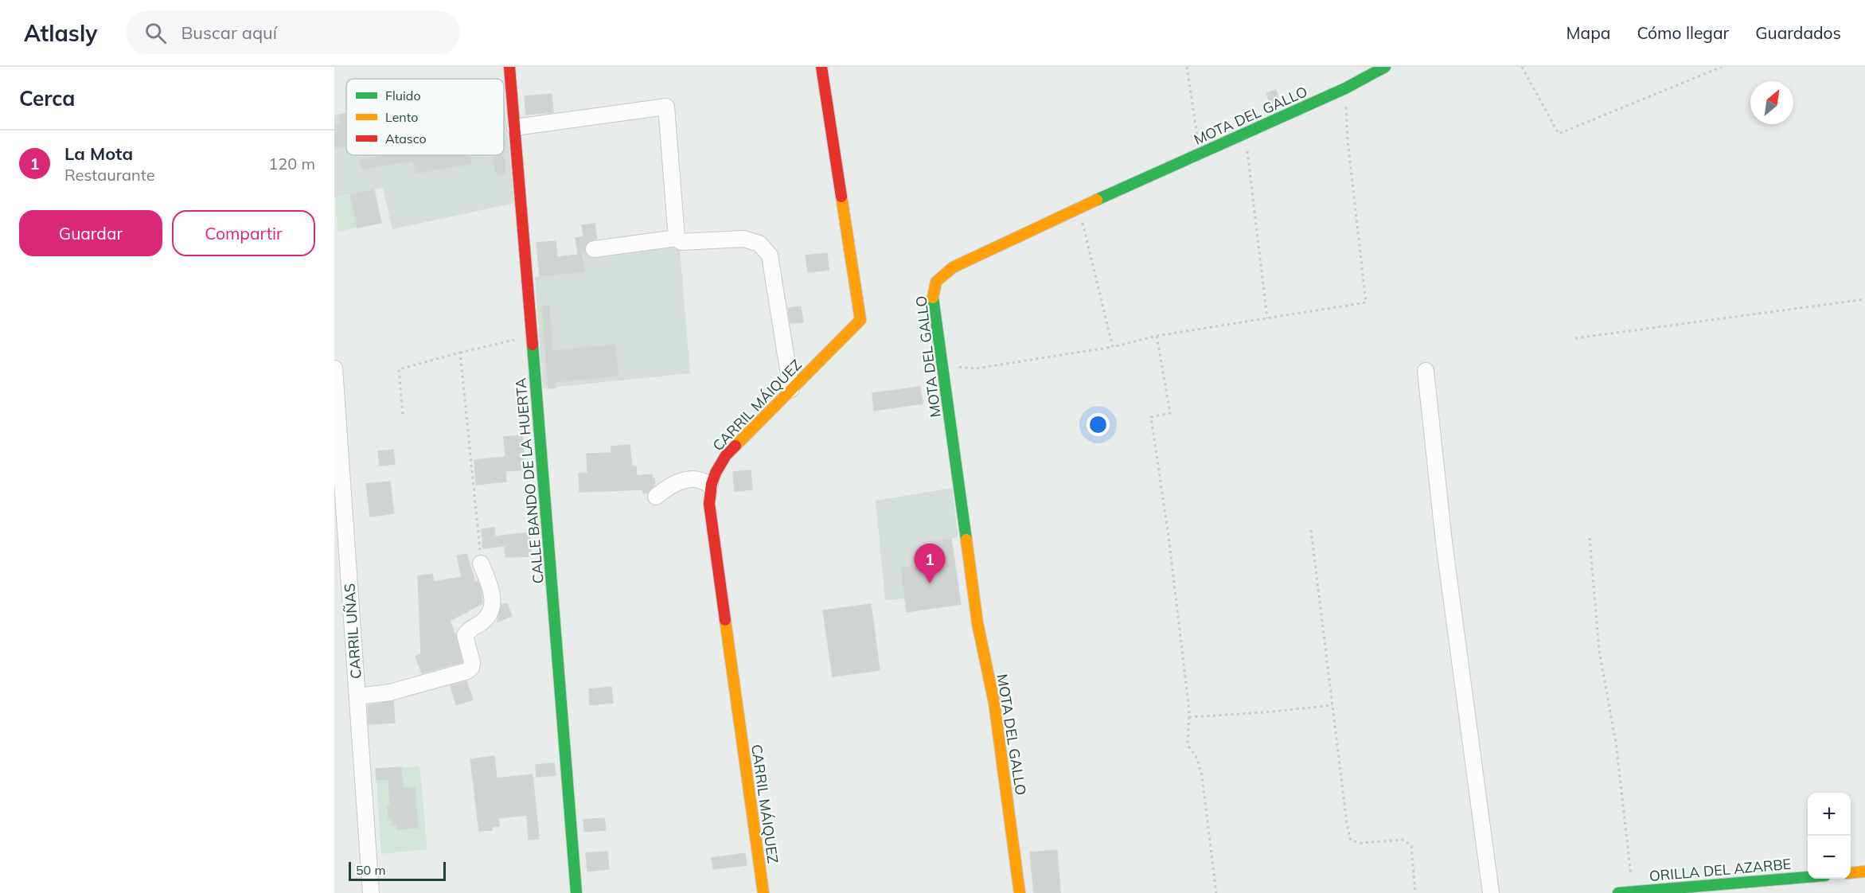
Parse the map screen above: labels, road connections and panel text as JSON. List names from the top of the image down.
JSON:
{
  "streets": {
    "street": [
      "MOTA DEL GALLO",
      "CARRIL MÁIQUEZ",
      "CALLE BANDO DE LA HUERTA",
      "CARRIL UÑAS",
      "ORILLA DEL AZARBE"
    ]
  },
  "legend": ["Fluido", "Lento", "Atasco"],
  "scale_bar": "50 m",
  "north": "top right",
  "page": {
    "header": "Atlasly",
    "search": "Buscar aquí",
    "nav": ["Mapa", "Cómo llegar", "Guardados"],
    "heading": "Cerca",
    "list": [
      {
        "mark": "1",
        "name": "La Mota",
        "note": "Restaurante",
        "value": "120 m"
      }
    ],
    "buttons": ["Guardar", "Compartir"],
    "pins": "1",
    "map_buttons": ["+", "−"],
    "scale": "50 m"
  }
}
